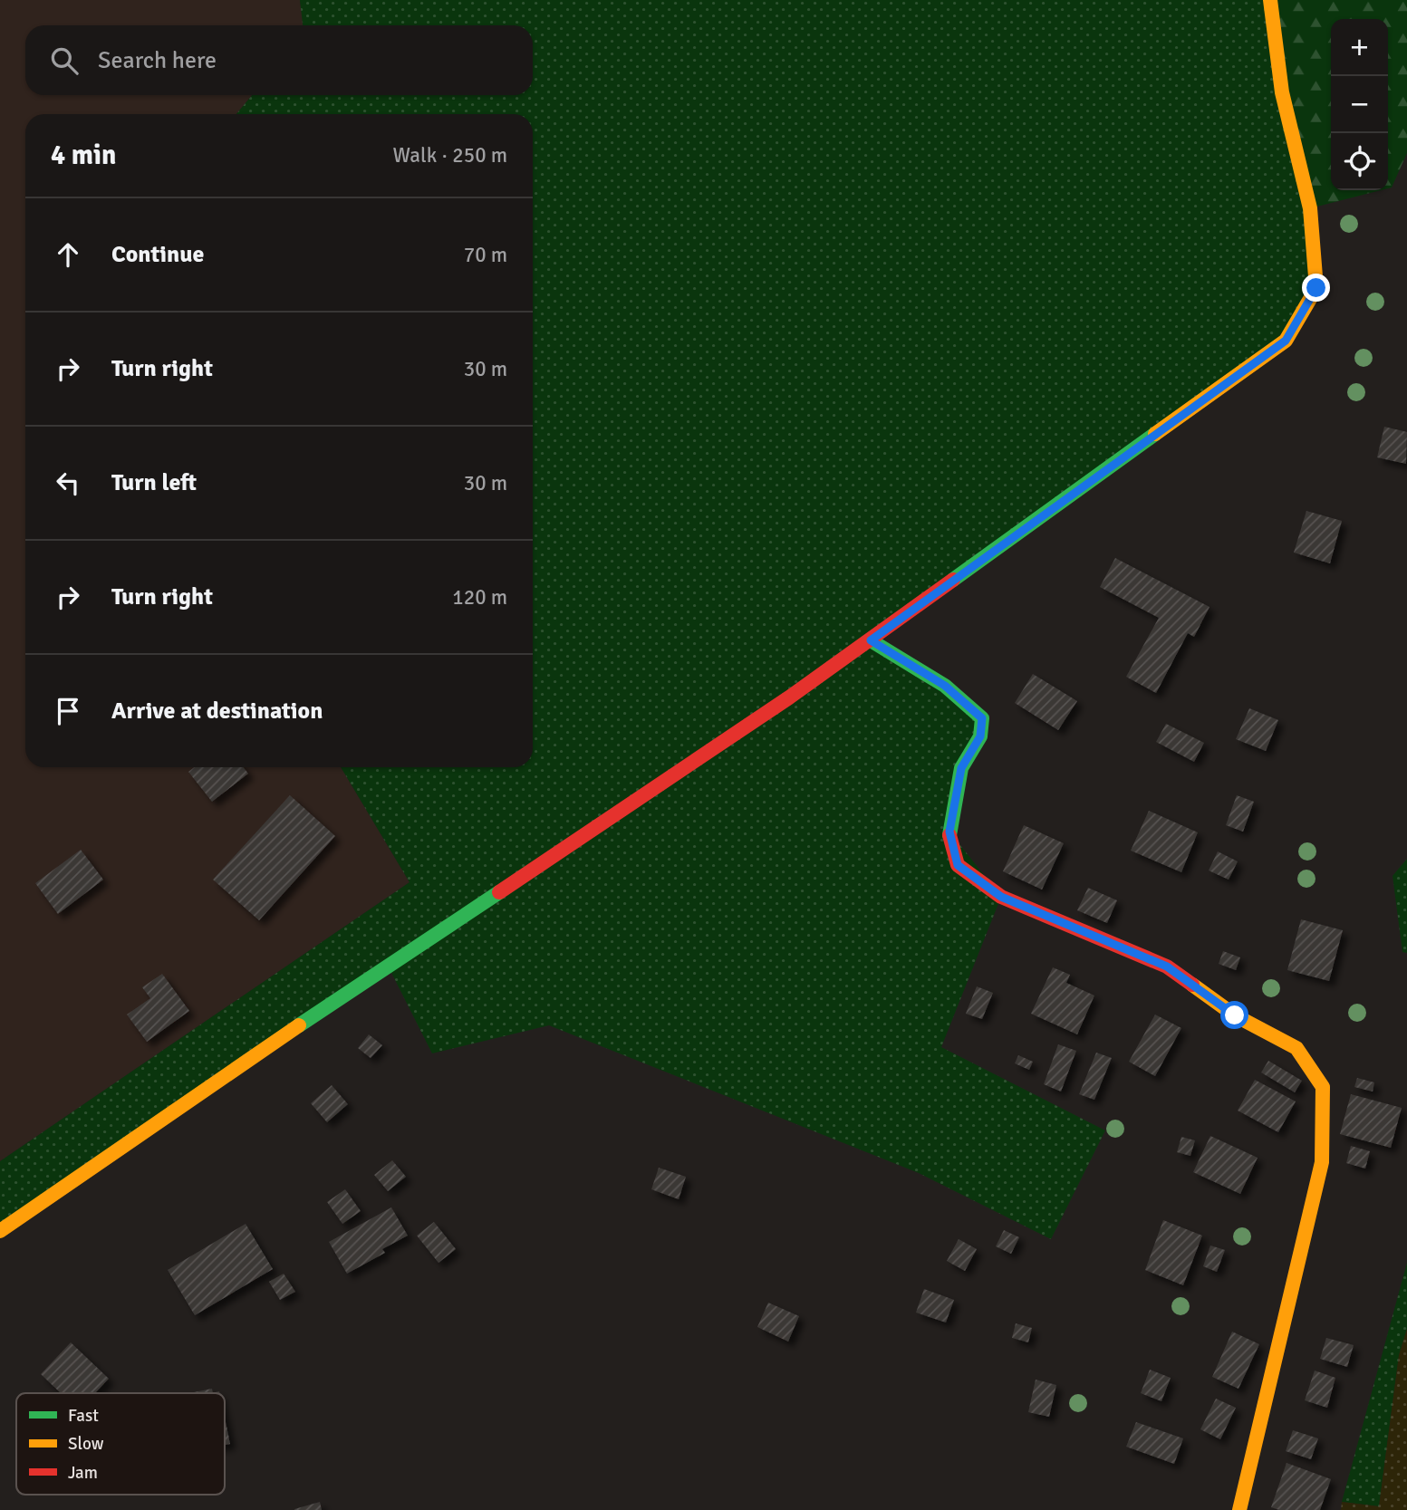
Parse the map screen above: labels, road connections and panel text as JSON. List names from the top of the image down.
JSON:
{
  "legend": ["Fast", "Slow", "Jam"],
  "page": {
    "map_buttons": ["+", "−"],
    "search": "Search here",
    "heading": ["4 min", "Walk · 250 m"],
    "list": [
      ["Continue", "70 m"],
      ["Turn right", "30 m"],
      ["Turn left", "30 m"],
      ["Turn right", "120 m"],
      "Arrive at destination"
    ]
  }
}
